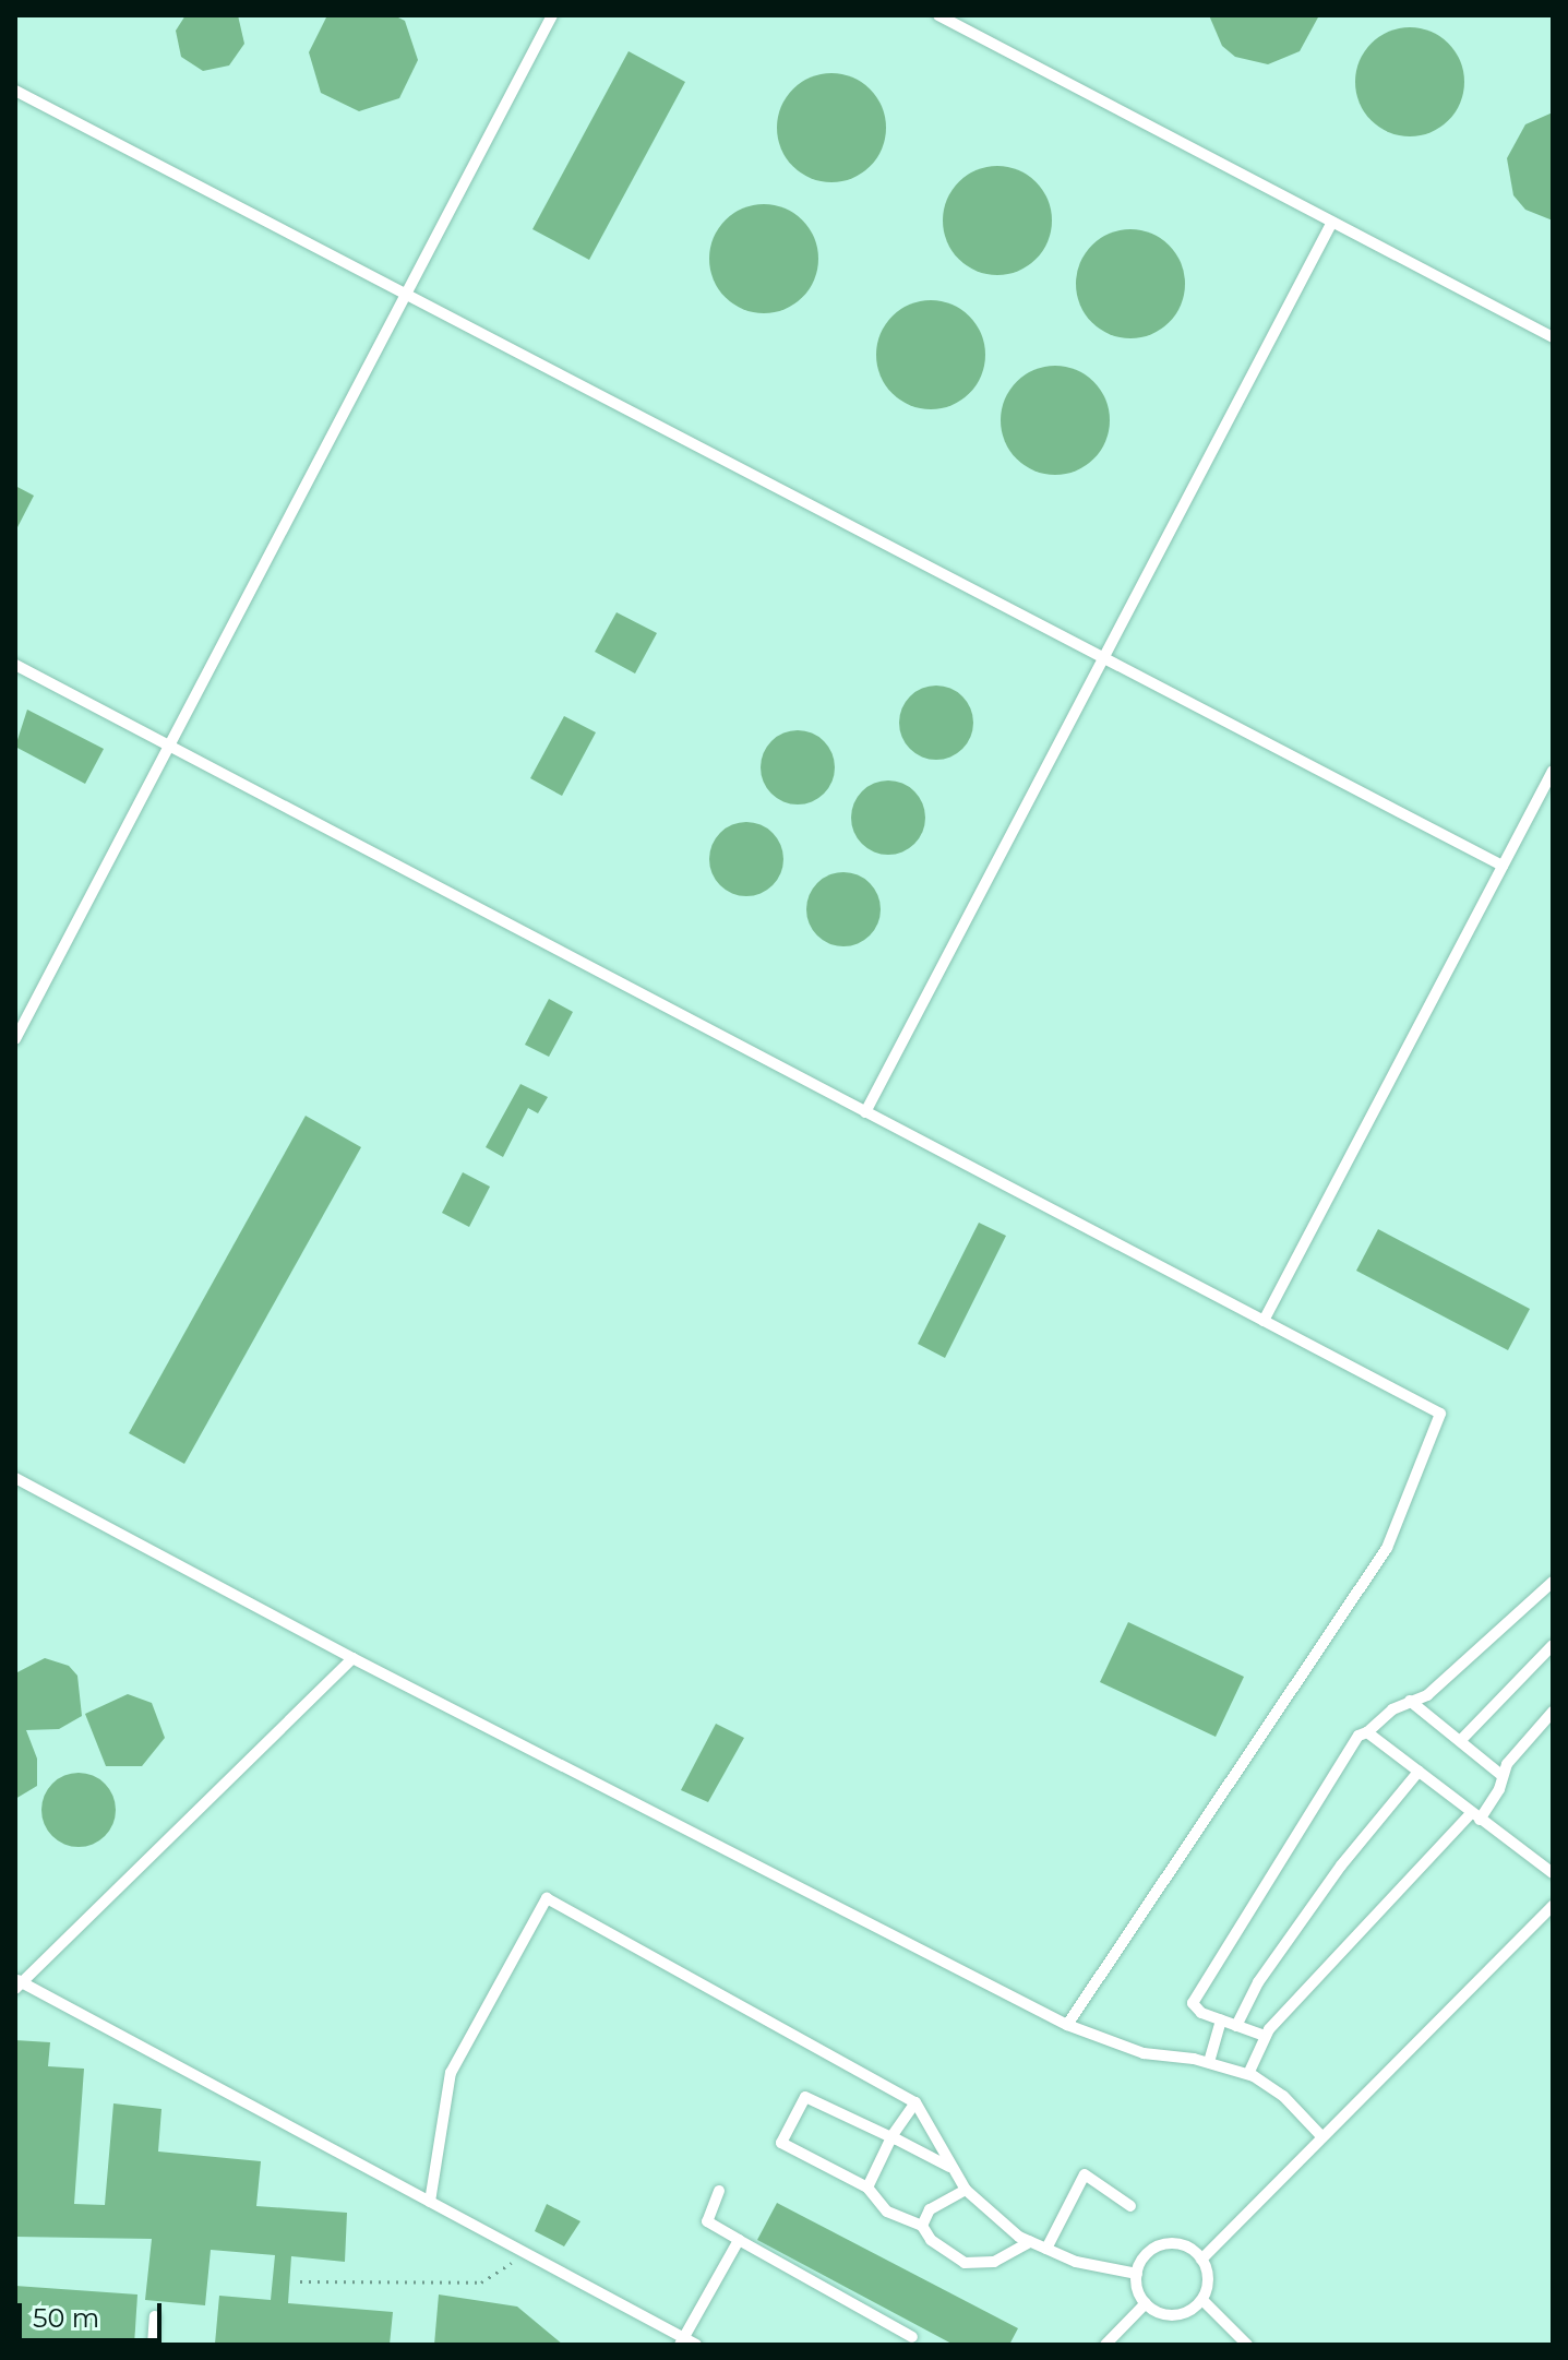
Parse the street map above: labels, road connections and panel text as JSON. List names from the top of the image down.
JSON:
{
  "scale_bar": "50 m"
}
